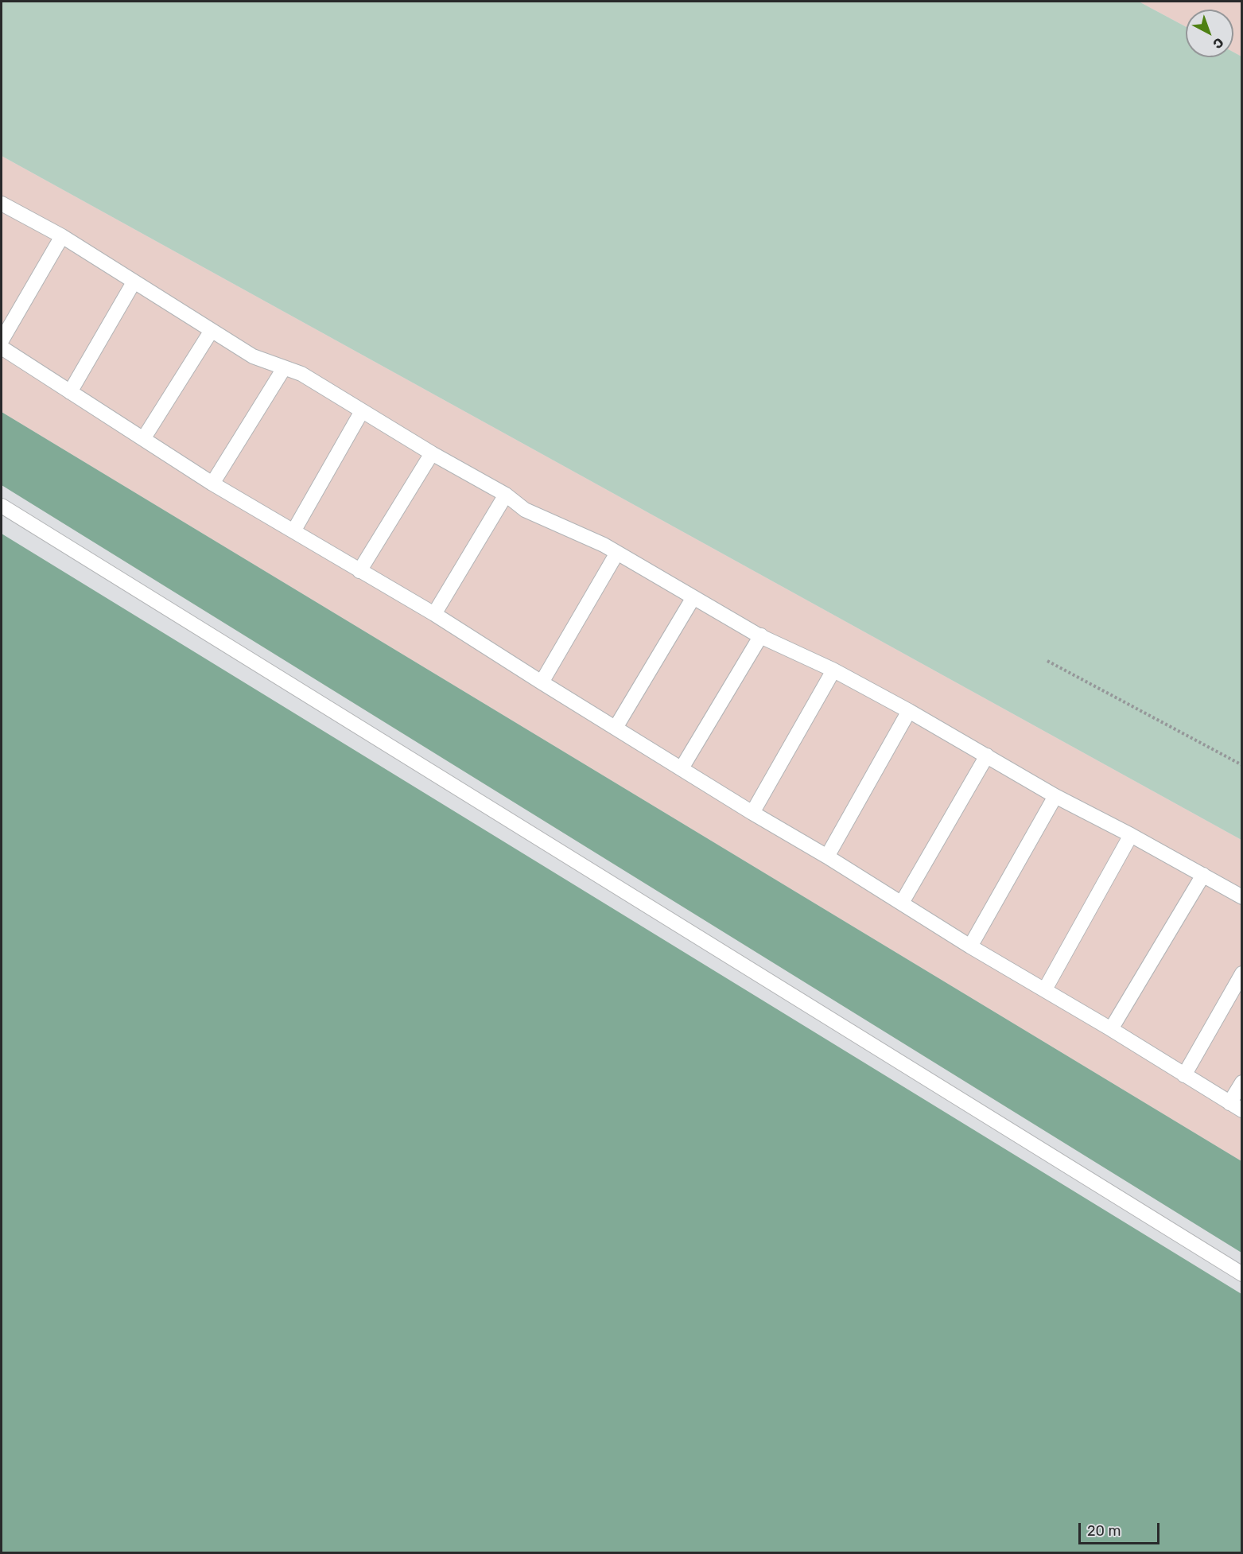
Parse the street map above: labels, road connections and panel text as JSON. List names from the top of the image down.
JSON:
{
  "scale_bar": "20 m",
  "north": "bottom right"
}
